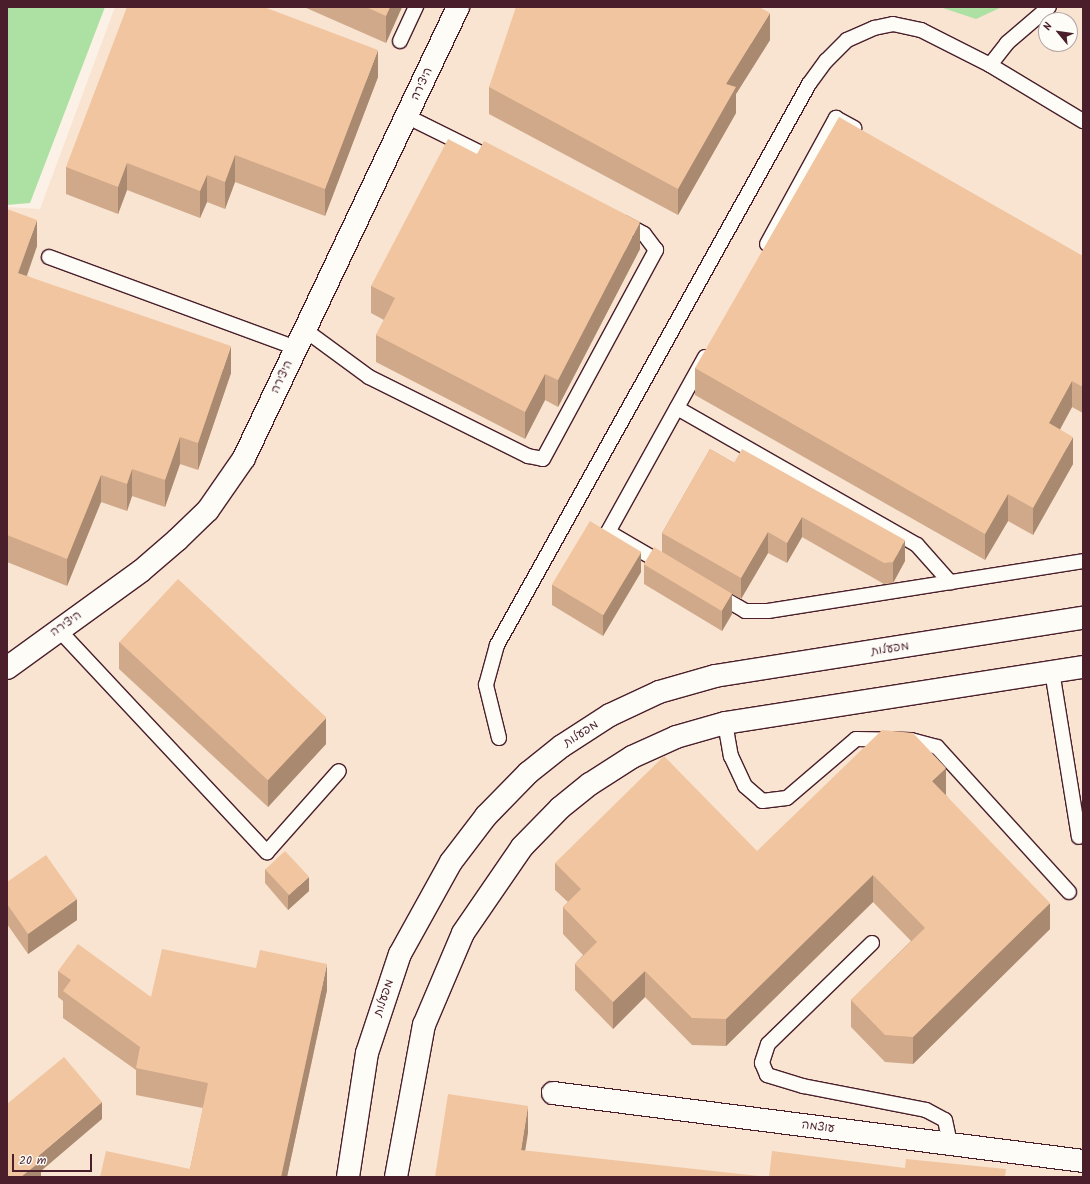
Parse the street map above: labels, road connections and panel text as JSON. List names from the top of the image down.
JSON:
{
  "streets": {
    "street": ["היצירה", "מפעלות", "עוצמה"]
  },
  "scale_bar": "20 m",
  "north": "top left"
}
